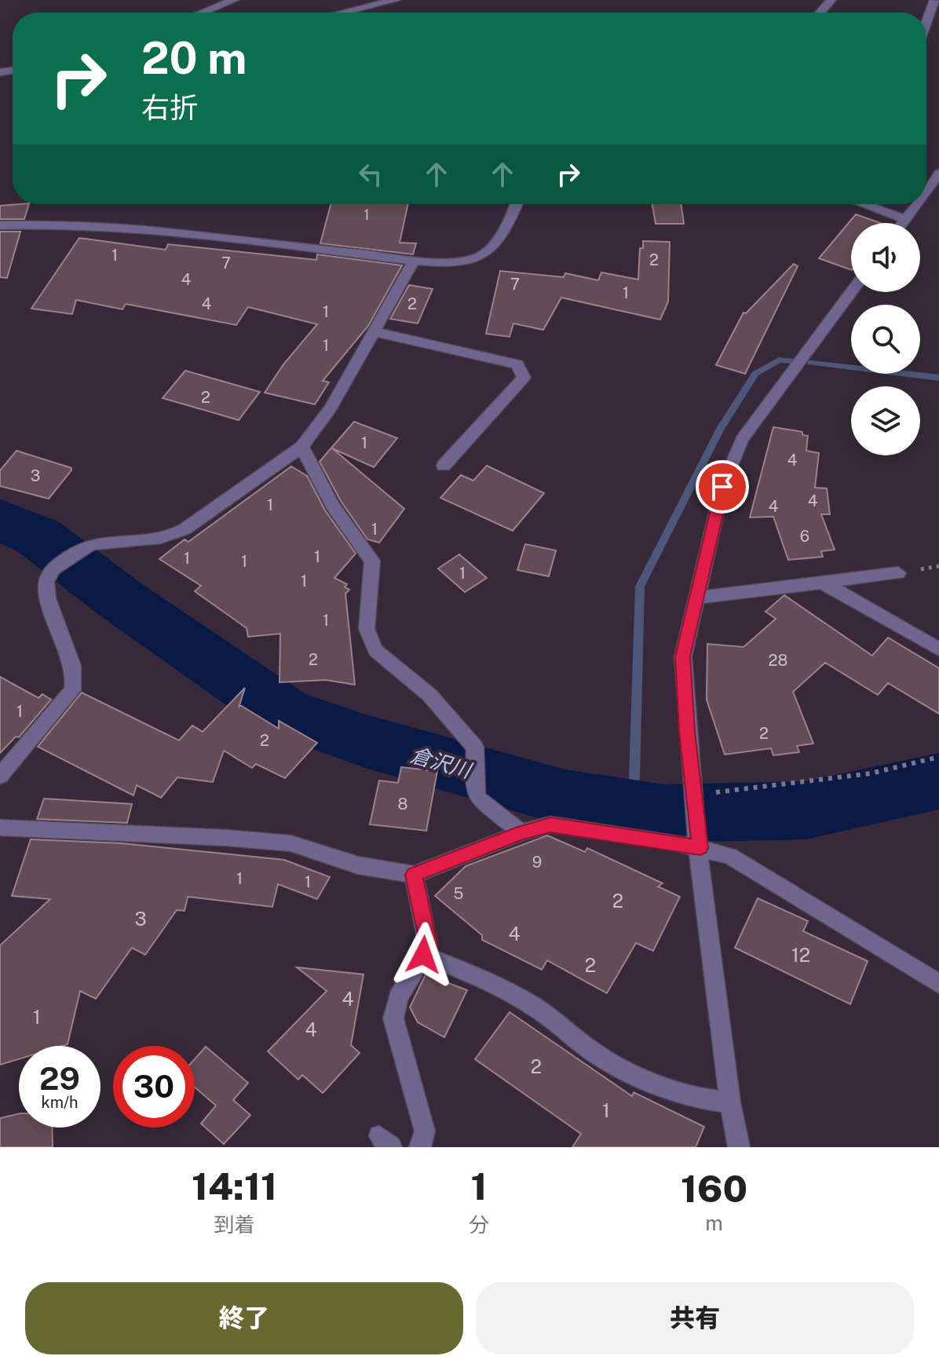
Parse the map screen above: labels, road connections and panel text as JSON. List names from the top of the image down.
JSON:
{
  "water": ["倉沢川"],
  "house_numbers": [
    "1",
    "1",
    "2",
    "7",
    "4",
    "7",
    "1",
    "4",
    "2",
    "1",
    "1",
    "2",
    "1",
    "4",
    "3",
    "4",
    "1",
    "4",
    "1",
    "6",
    "1",
    "1",
    "1",
    "1",
    "1",
    "1",
    "2",
    "28",
    "1",
    "2",
    "2",
    "8",
    "9",
    "1",
    "1",
    "5",
    "2",
    "3",
    "4",
    "12",
    "2",
    "4",
    "1",
    "4",
    "2",
    "1"
  ],
  "page": {
    "turn": ["20 m", "右折"],
    "speed": "29 km/h",
    "limit": "30",
    "eta": [
      "14:11",
      "到着",
      "1",
      "分",
      "160",
      "m"
    ],
    "buttons": ["終了", "共有"]
  }
}
